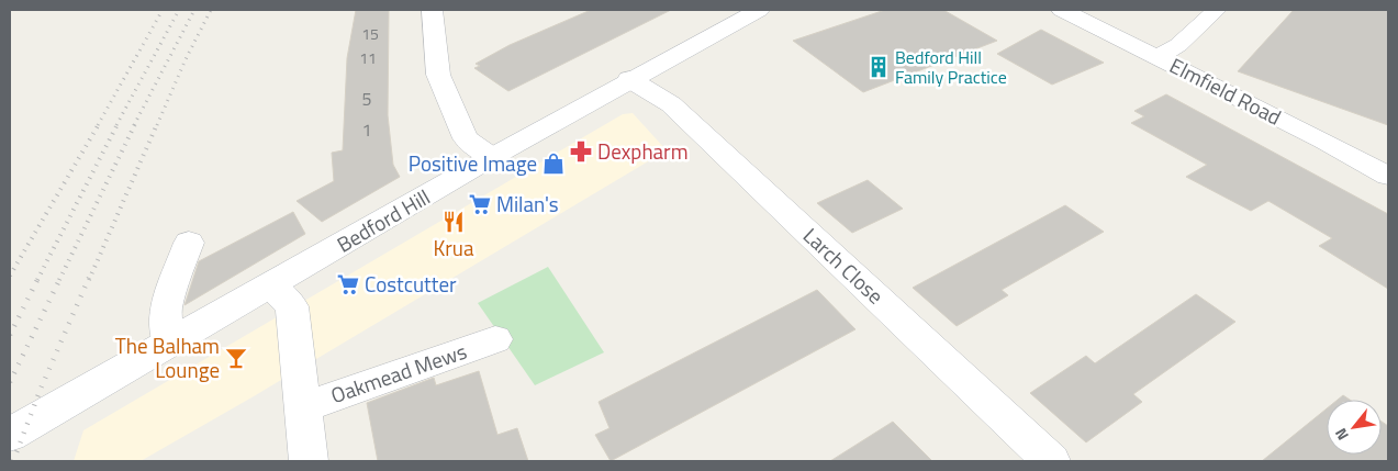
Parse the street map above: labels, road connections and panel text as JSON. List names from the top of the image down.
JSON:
{
  "streets": {
    "street": [
      "Elmfield Road",
      "Bedford Hill",
      "Larch Close",
      "Oakmead Mews"
    ]
  },
  "crossings": [
    ["Bedford Hill", "Larch Close"]
  ],
  "places": {
    "building": ["Bedford Hill Family Practice"],
    "pharmacy": ["Dexpharm"],
    "shop": ["Positive Image"],
    "supermarket": ["Milan's", "Costcutter"],
    "restaurant": ["Krua"],
    "bar": ["The Balham Lounge"]
  },
  "house_numbers": [
    "15",
    "11",
    "5",
    "1"
  ],
  "north": "bottom left"
}
